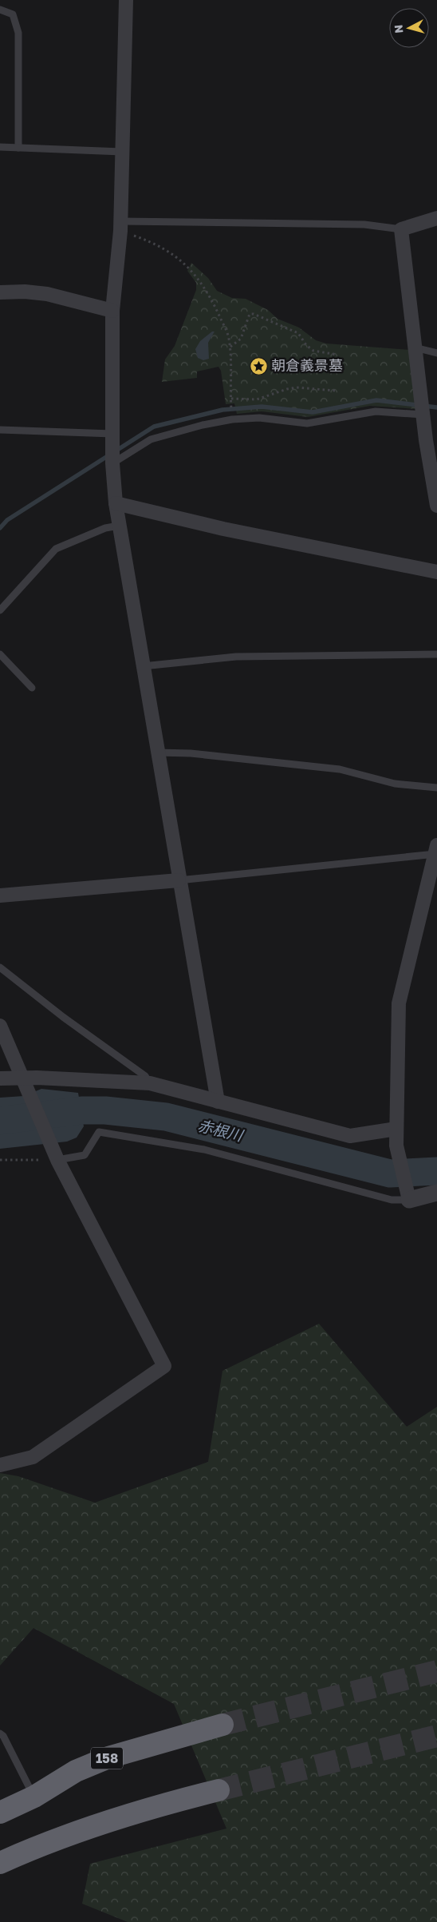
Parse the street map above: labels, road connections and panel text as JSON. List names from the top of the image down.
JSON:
{
  "streets": {
    "highway": ["158"]
  },
  "water": ["赤根川"],
  "places": {
    "place": ["朝倉義景墓"]
  },
  "north": "left"
}
